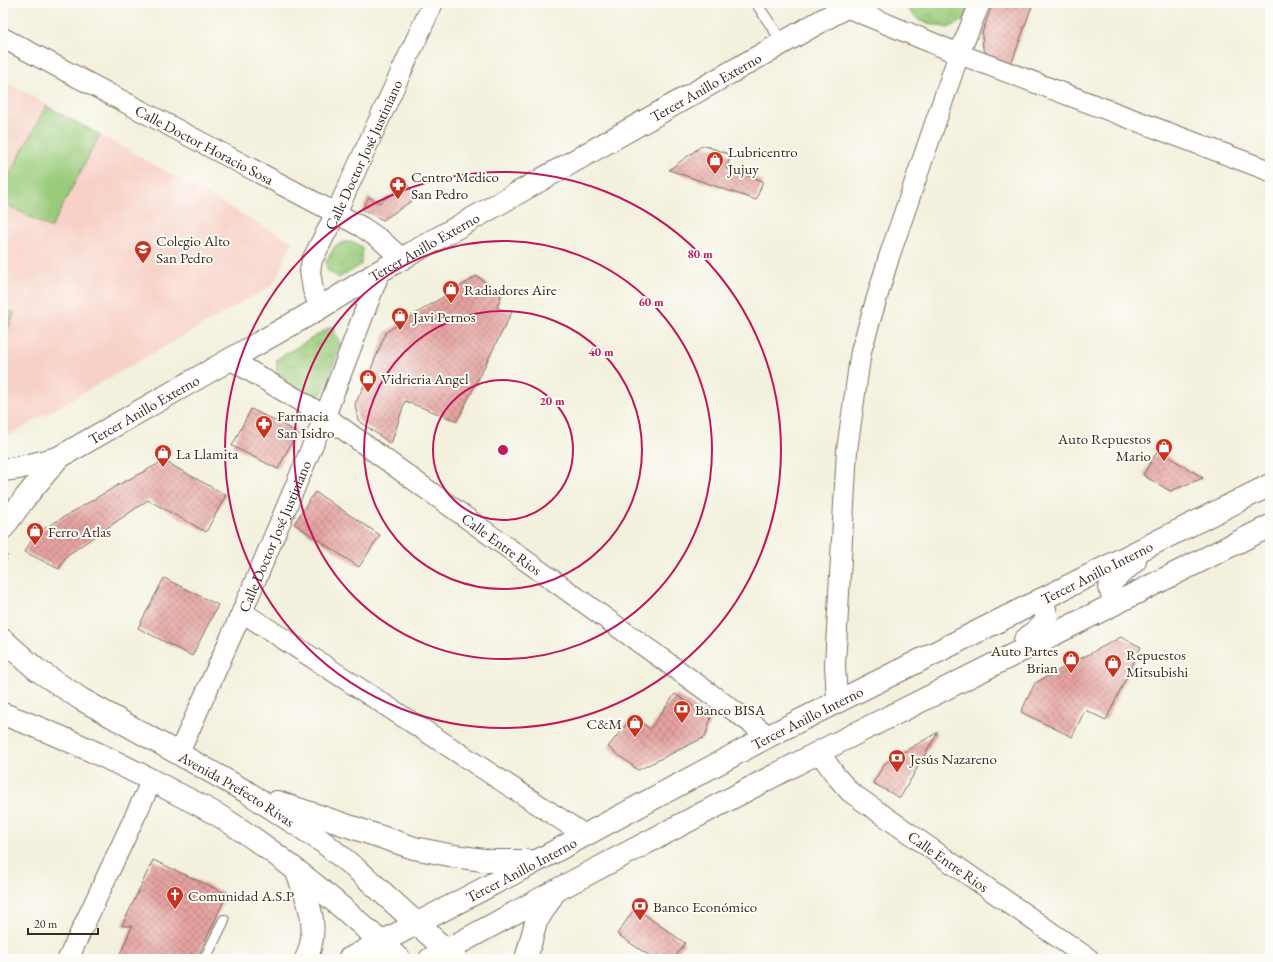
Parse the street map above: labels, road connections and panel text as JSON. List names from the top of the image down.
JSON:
{
  "streets": {
    "main road": ["Tercer Anillo Externo", "Tercer Anillo Interno", "Avenida Prefecto Rivas"],
    "street": ["Calle Doctor Horacio Sosa", "Calle Doctor José Justiniano", "Calle Entre Rios"]
  },
  "crossings": [
    ["Tercer Anillo Externo", "Calle Doctor Horacio Sosa"],
    ["Tercer Anillo Externo", "Calle Doctor José Justiniano"],
    ["Tercer Anillo Externo", "Calle Entre Rios"],
    ["Calle Doctor Horacio Sosa", "Calle Doctor José Justiniano"],
    ["Calle Doctor José Justiniano", "Calle Entre Rios"],
    ["Calle Doctor José Justiniano", "Avenida Prefecto Rivas"],
    ["Calle Entre Rios", "Tercer Anillo Interno"],
    ["Tercer Anillo Interno", "Avenida Prefecto Rivas"]
  ],
  "places": {
    "shop": [
      "Lubricentro Jujuy",
      "Radiadores Aire",
      "Javi Pernos",
      "Vidrieria Angel",
      "Auto Repuestos Mario",
      "La Llamita",
      "Ferro Atlas",
      "Auto Partes Brian",
      "Repuestos Mitsubishi",
      "C&M"
    ],
    "pharmacy": ["Centro Medico San Pedro", "Farmacia San Isidro"],
    "school or university": ["Colegio Alto San Pedro"],
    "bank": ["Banco BISA", "Jesús Nazareno", "Banco Económico"],
    "church": ["Comunidad A.S.P"]
  },
  "scale_bar": "20 m",
  "rings": [
    "80 m",
    "60 m",
    "40 m",
    "20 m"
  ]
}
